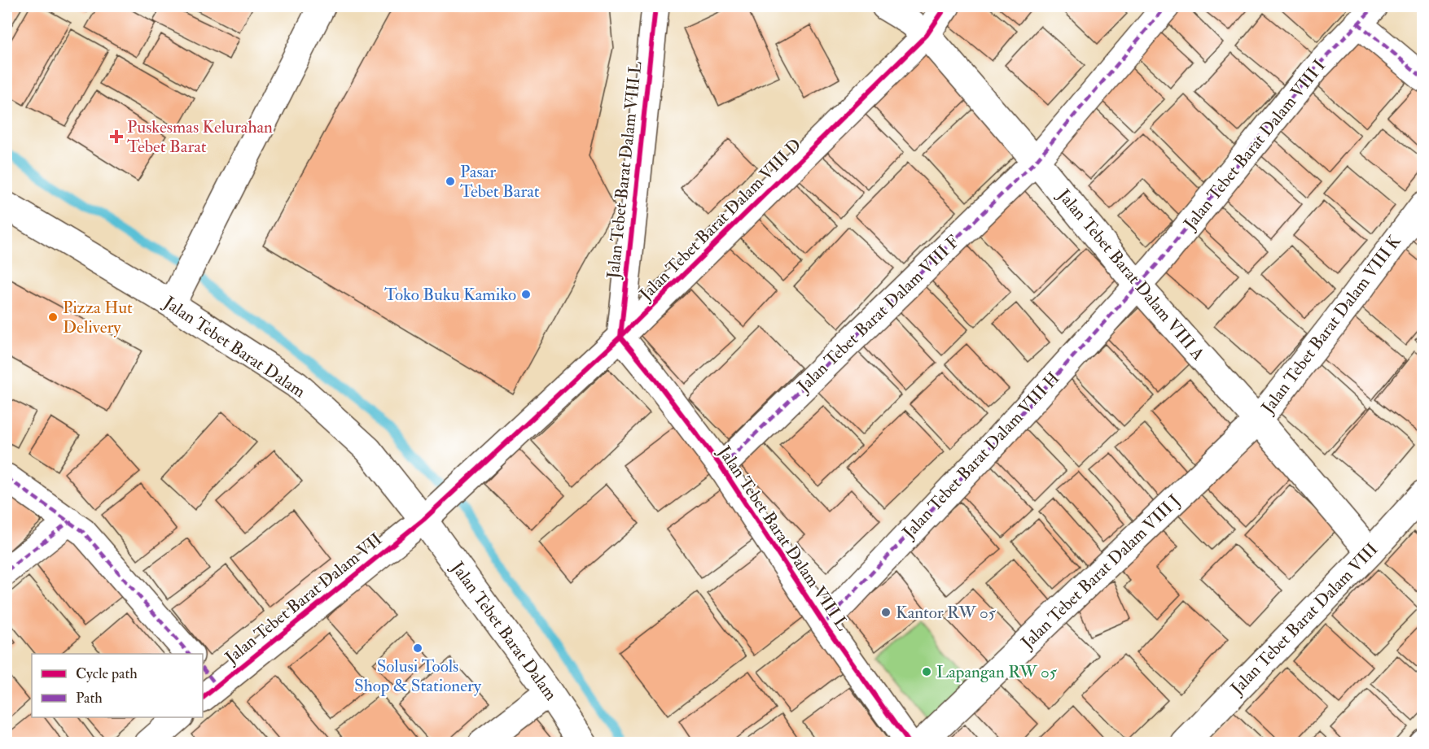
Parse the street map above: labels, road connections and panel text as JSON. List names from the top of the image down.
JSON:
{
  "streets": {
    "street": [
      "Jalan Tebet Barat Dalam VIII I",
      "Jalan Tebet Barat Dalam VIII L",
      "Jalan Tebet Barat Dalam VIII D",
      "Jalan Tebet Barat Dalam VIII A",
      "Jalan Tebet Barat Dalam VIII F",
      "Jalan Tebet Barat Dalam VIII K",
      "Jalan Tebet Barat Dalam",
      "Jalan Tebet Barat Dalam VIII H",
      "Jalan Tebet Barat Dalam VIII J",
      "Jalan Tebet Barat Dalam VII",
      "Jalan Tebet Barat Dalam VIII"
    ]
  },
  "crossings": [
    ["Jalan Tebet Barat Dalam VIII I", "Jalan Tebet Barat Dalam VIII A"],
    ["Jalan Tebet Barat Dalam VIII I", "Jalan Tebet Barat Dalam VIII H"],
    ["Jalan Tebet Barat Dalam VIII L", "Jalan Tebet Barat Dalam VIII D"],
    ["Jalan Tebet Barat Dalam VIII L", "Jalan Tebet Barat Dalam VIII F"],
    ["Jalan Tebet Barat Dalam VIII L", "Jalan Tebet Barat Dalam VIII H"],
    ["Jalan Tebet Barat Dalam VIII D", "Jalan Tebet Barat Dalam VIII A"],
    ["Jalan Tebet Barat Dalam VIII D", "Jalan Tebet Barat Dalam"],
    ["Jalan Tebet Barat Dalam VIII D", "Jalan Tebet Barat Dalam VII"],
    ["Jalan Tebet Barat Dalam VIII A", "Jalan Tebet Barat Dalam VIII F"],
    ["Jalan Tebet Barat Dalam VIII A", "Jalan Tebet Barat Dalam VIII K"],
    ["Jalan Tebet Barat Dalam VIII A", "Jalan Tebet Barat Dalam VIII H"],
    ["Jalan Tebet Barat Dalam VIII A", "Jalan Tebet Barat Dalam VIII J"],
    ["Jalan Tebet Barat Dalam VIII A", "Jalan Tebet Barat Dalam VIII"],
    ["Jalan Tebet Barat Dalam VIII K", "Jalan Tebet Barat Dalam VIII J"],
    ["Jalan Tebet Barat Dalam", "Jalan Tebet Barat Dalam VII"]
  ],
  "places": {
    "health": ["Puskesmas Kelurahan Tebet Barat"],
    "other": [
      "Pasar Tebet Barat",
      "Toko Buku Kamiko",
      "Pizza Hut Delivery",
      "Kantor RW 05",
      "Solusi Tools Shop & Stationery",
      "Lapangan RW 05"
    ]
  },
  "legend": ["Cycle path", "Path"]
}
